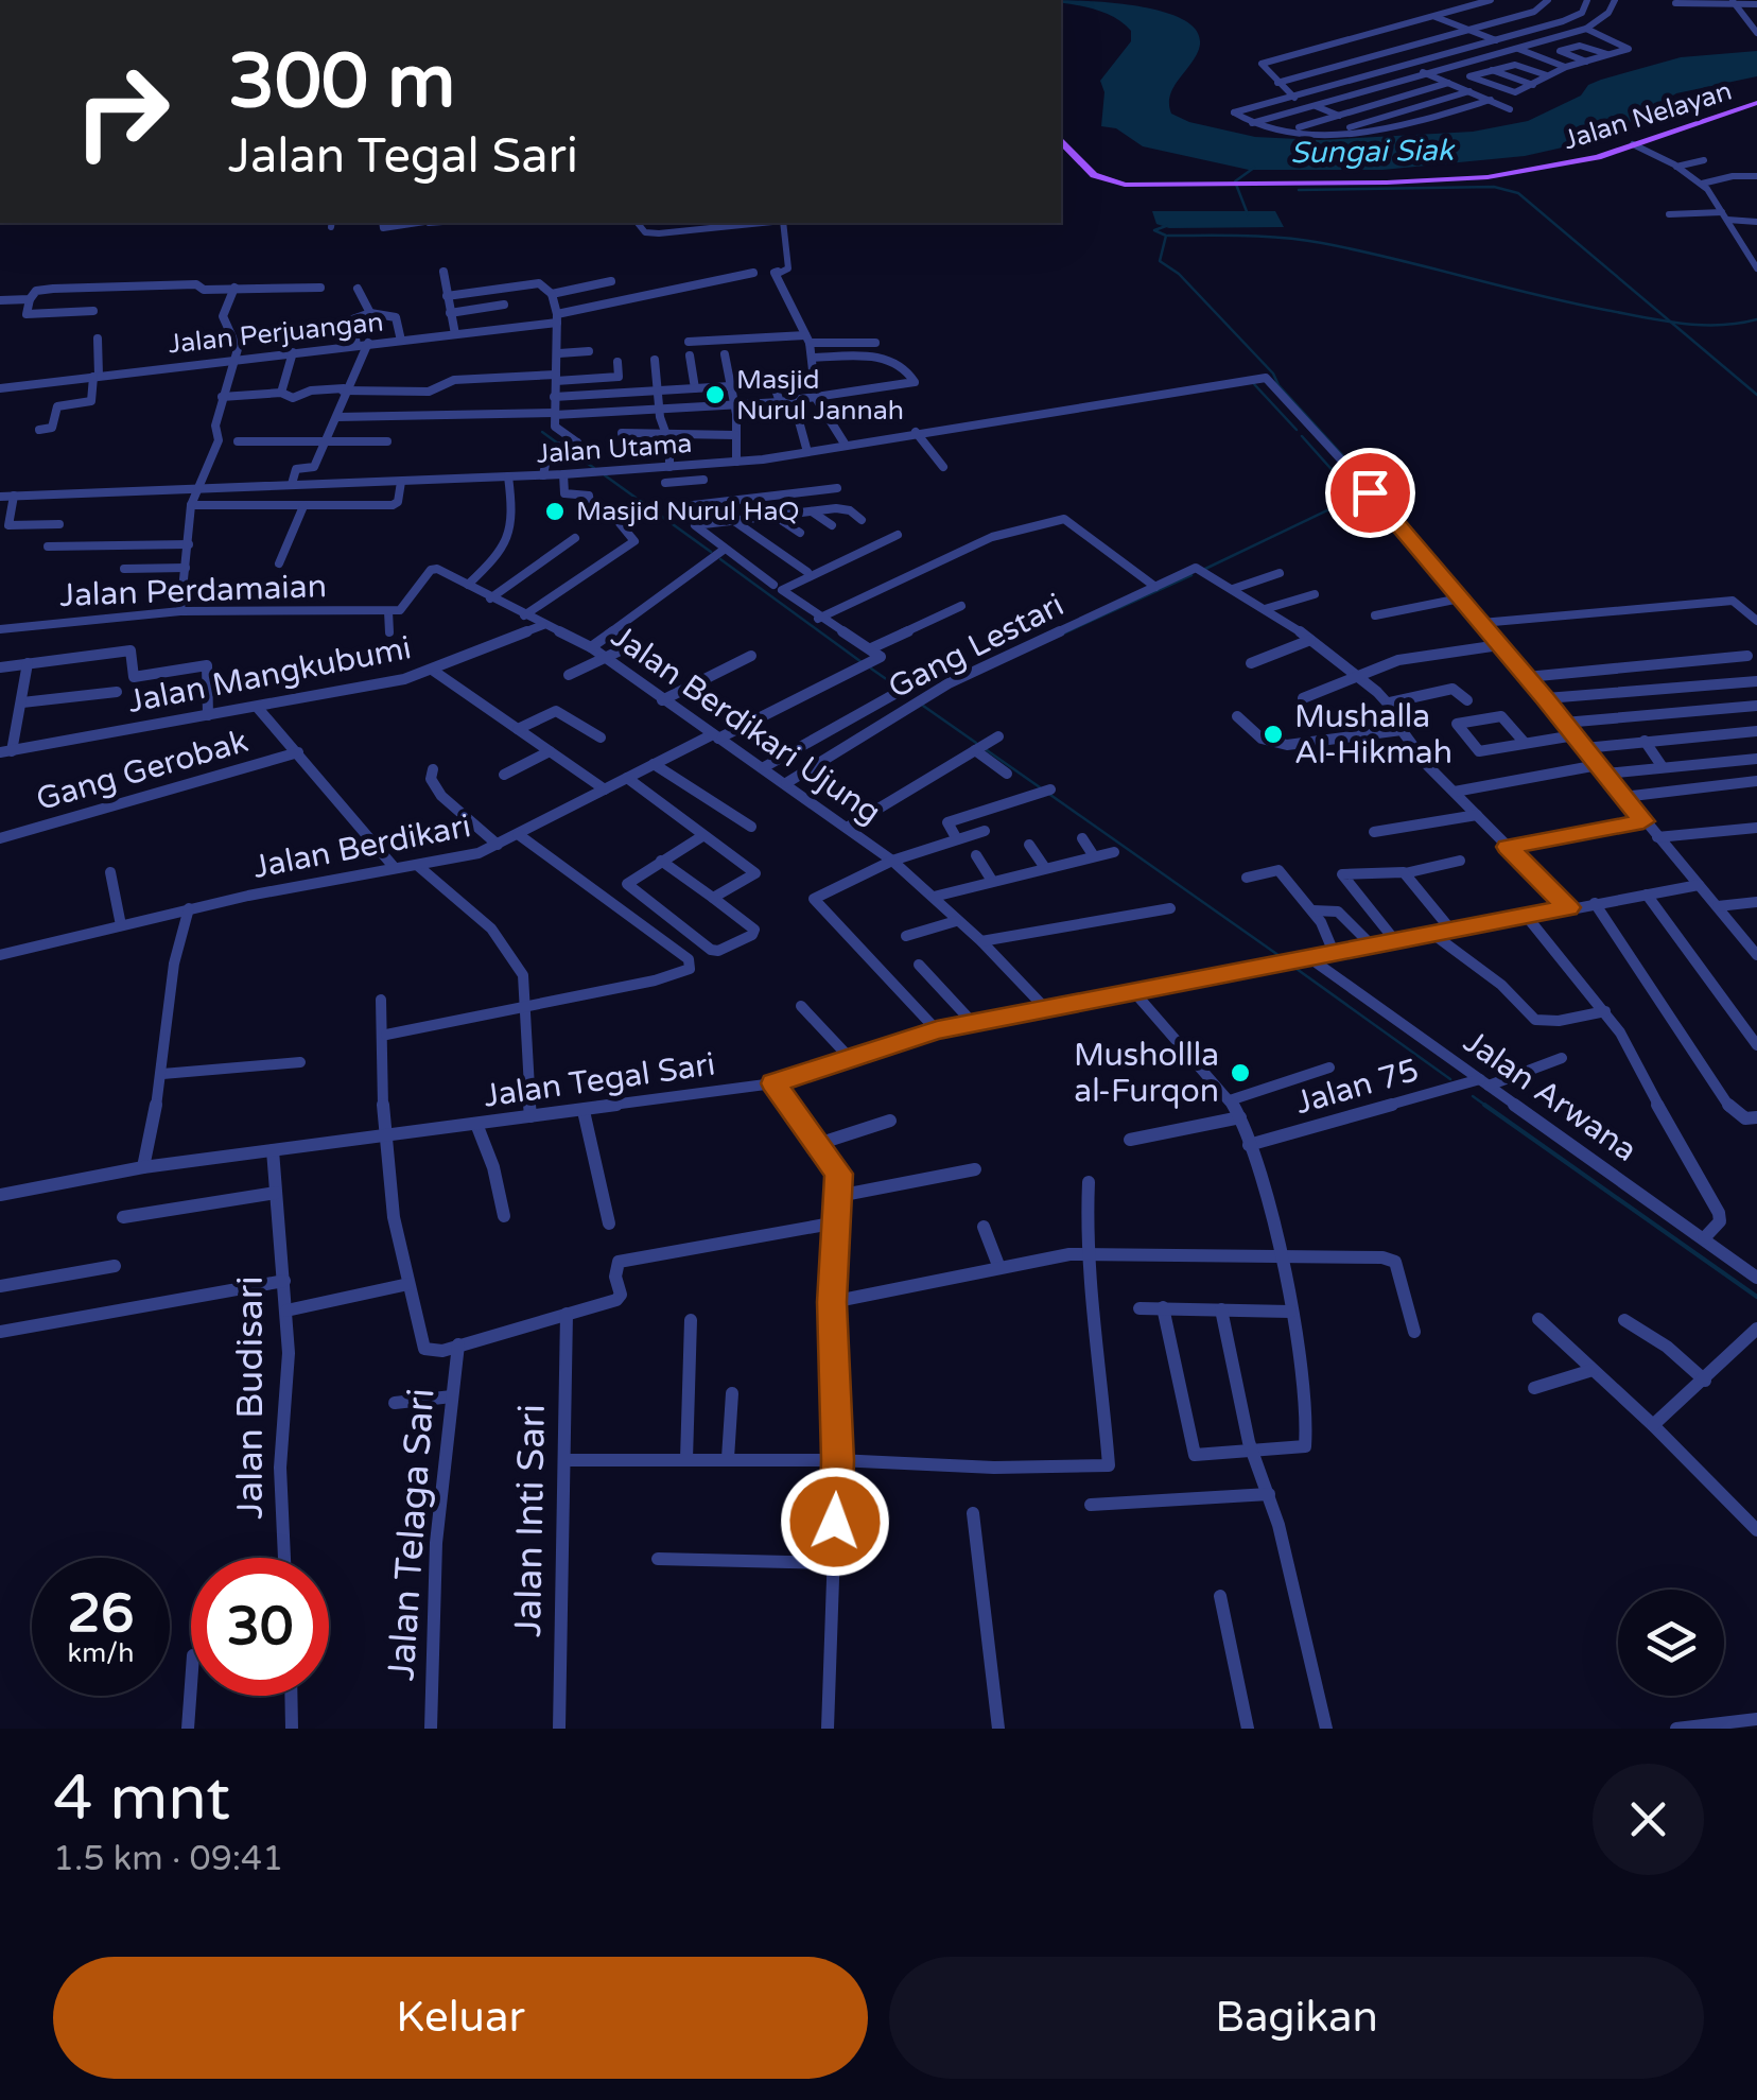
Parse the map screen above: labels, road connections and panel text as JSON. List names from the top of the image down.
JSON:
{
  "streets": {
    "main road": ["Jalan Nelayan"],
    "street": [
      "Jalan Perjuangan",
      "Jalan Utama",
      "Jalan Perdamaian",
      "Gang Lestari",
      "Jalan Mangkubumi",
      "Jalan Berdikari Ujung",
      "Gang Gerobak",
      "Jalan Berdikari",
      "Jalan Tegal Sari",
      "Jalan 75",
      "Jalan Arwana",
      "Jalan Budisari",
      "Jalan Inti Sari",
      "Jalan Telaga Sari"
    ]
  },
  "crossings": [
    ["Jalan Perdamaian", "Jalan Berdikari Ujung"],
    ["Gang Lestari", "Jalan Berdikari Ujung"],
    ["Jalan Mangkubumi", "Jalan Berdikari Ujung"],
    ["Jalan Berdikari Ujung", "Jalan Berdikari"],
    ["Jalan Berdikari Ujung", "Jalan Tegal Sari"],
    ["Jalan Tegal Sari", "Jalan Arwana"],
    ["Jalan Tegal Sari", "Jalan Budisari"],
    ["Jalan 75", "Jalan Arwana"]
  ],
  "water": ["Sungai Siak"],
  "places": [
    "Masjid Nurul Jannah",
    "Masjid Nurul HaQ",
    "Mushalla Al-Hikmah",
    "Mushollla al-Furqon"
  ],
  "page": {
    "turn": ["300 m", "Jalan Tegal Sari"],
    "speed": "26 km/h",
    "limit": "30",
    "heading": ["4 mnt", "1.5 km · 09:41"],
    "buttons": ["Keluar", "Bagikan"]
  }
}
